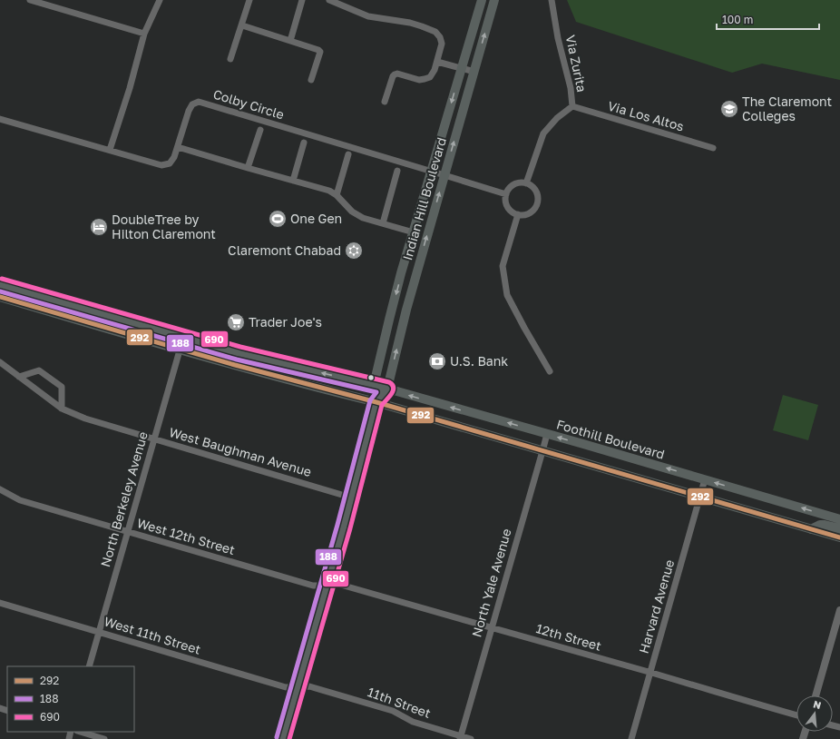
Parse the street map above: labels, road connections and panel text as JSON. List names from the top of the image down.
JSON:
{
  "streets": {
    "main road": ["Indian Hill Boulevard", "Foothill Boulevard"],
    "street": [
      "Via Zurita",
      "Colby Circle",
      "Via Los Altos",
      "West Baughman Avenue",
      "North Berkeley Avenue",
      "West 12th Street",
      "North Yale Avenue",
      "Harvard Avenue",
      "West 11th Street",
      "12th Street",
      "11th Street"
    ]
  },
  "crossings": [
    ["Via Zurita", "Colby Circle"],
    ["Via Zurita", "Via Los Altos"],
    ["Colby Circle", "Indian Hill Boulevard"],
    ["Indian Hill Boulevard", "Foothill Boulevard"],
    ["Indian Hill Boulevard", "West Baughman Avenue"],
    ["Indian Hill Boulevard", "West 12th Street"],
    ["Indian Hill Boulevard", "West 11th Street"],
    ["Indian Hill Boulevard", "12th Street"],
    ["Indian Hill Boulevard", "11th Street"],
    ["Foothill Boulevard", "North Berkeley Avenue"],
    ["Foothill Boulevard", "North Yale Avenue"],
    ["Foothill Boulevard", "Harvard Avenue"],
    ["West Baughman Avenue", "North Berkeley Avenue"],
    ["North Berkeley Avenue", "West 12th Street"],
    ["North Berkeley Avenue", "West 11th Street"],
    ["West 12th Street", "12th Street"],
    ["North Yale Avenue", "12th Street"],
    ["North Yale Avenue", "11th Street"],
    ["Harvard Avenue", "12th Street"],
    ["West 11th Street", "11th Street"]
  ],
  "places": {
    "school or university": ["The Claremont Colleges"],
    "sports": ["One Gen"],
    "hotel": ["DoubleTree by Hilton Claremont"],
    "synagogue": ["Claremont Chabad"],
    "supermarket": ["Trader Joe's"],
    "bank": ["U.S. Bank"]
  },
  "lines": ["transit line 690", "transit line 188", "transit line 292"],
  "legend": ["292", "188", "690"],
  "scale_bar": "100 m",
  "north": "top"
}
